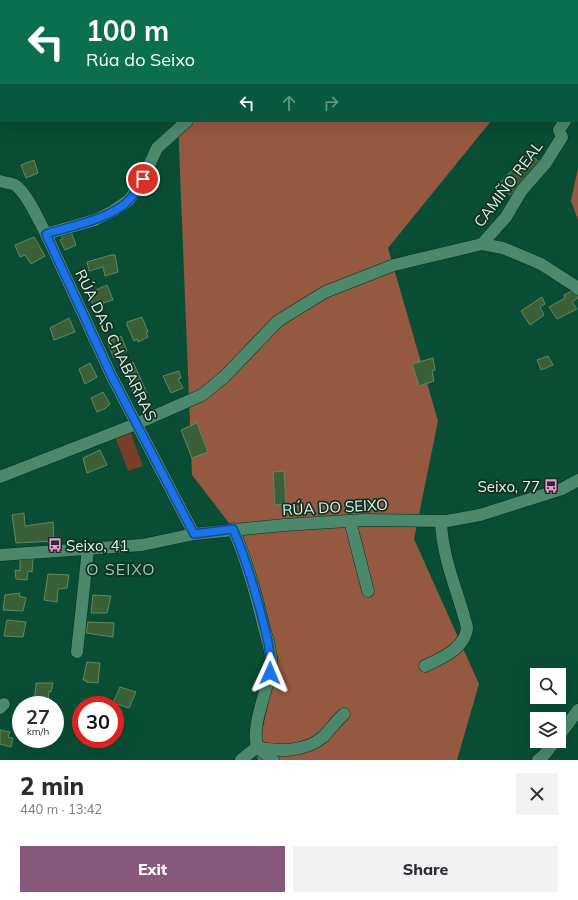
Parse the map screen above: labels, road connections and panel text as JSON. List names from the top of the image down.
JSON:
{
  "streets": {
    "street": ["CAMIÑO REAL", "RÚA DAS CHABARRAS", "RÚA DO SEIXO"]
  },
  "crossings": [
    ["CAMIÑO REAL", "RÚA DAS CHABARRAS"],
    ["RÚA DAS CHABARRAS", "RÚA DO SEIXO"]
  ],
  "districts": ["O SEIXO"],
  "places": {
    "bus stop": ["Seixo, 77", "Seixo, 41"]
  },
  "page": {
    "turn": ["100 m", "Rúa do Seixo"],
    "speed": "27 km/h",
    "limit": "30",
    "heading": ["2 min", "440 m · 13:42"],
    "buttons": ["Exit", "Share"]
  }
}
